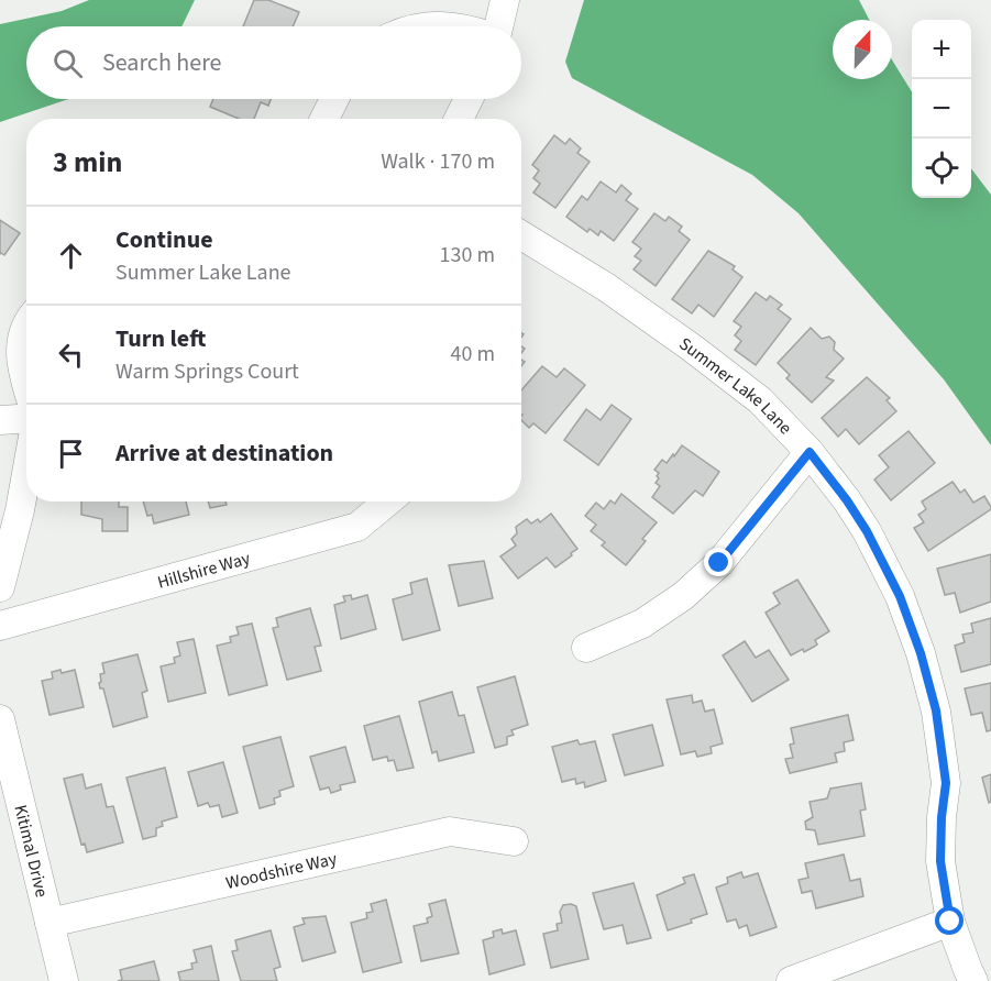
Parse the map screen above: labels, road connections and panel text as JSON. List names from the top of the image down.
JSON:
{
  "streets": {
    "street": [
      "Summer Lake Lane",
      "Hillshire Way",
      "Kitimal Drive",
      "Woodshire Way"
    ]
  },
  "crossings": [
    ["Kitimal Drive", "Woodshire Way"]
  ],
  "north": "top",
  "page": {
    "map_buttons": ["+", "−"],
    "search": "Search here",
    "heading": ["3 min", "Walk · 170 m"],
    "list": [
      ["Continue", "Summer Lake Lane", "130 m"],
      ["Turn left", "Warm Springs Court", "40 m"],
      "Arrive at destination"
    ]
  }
}
